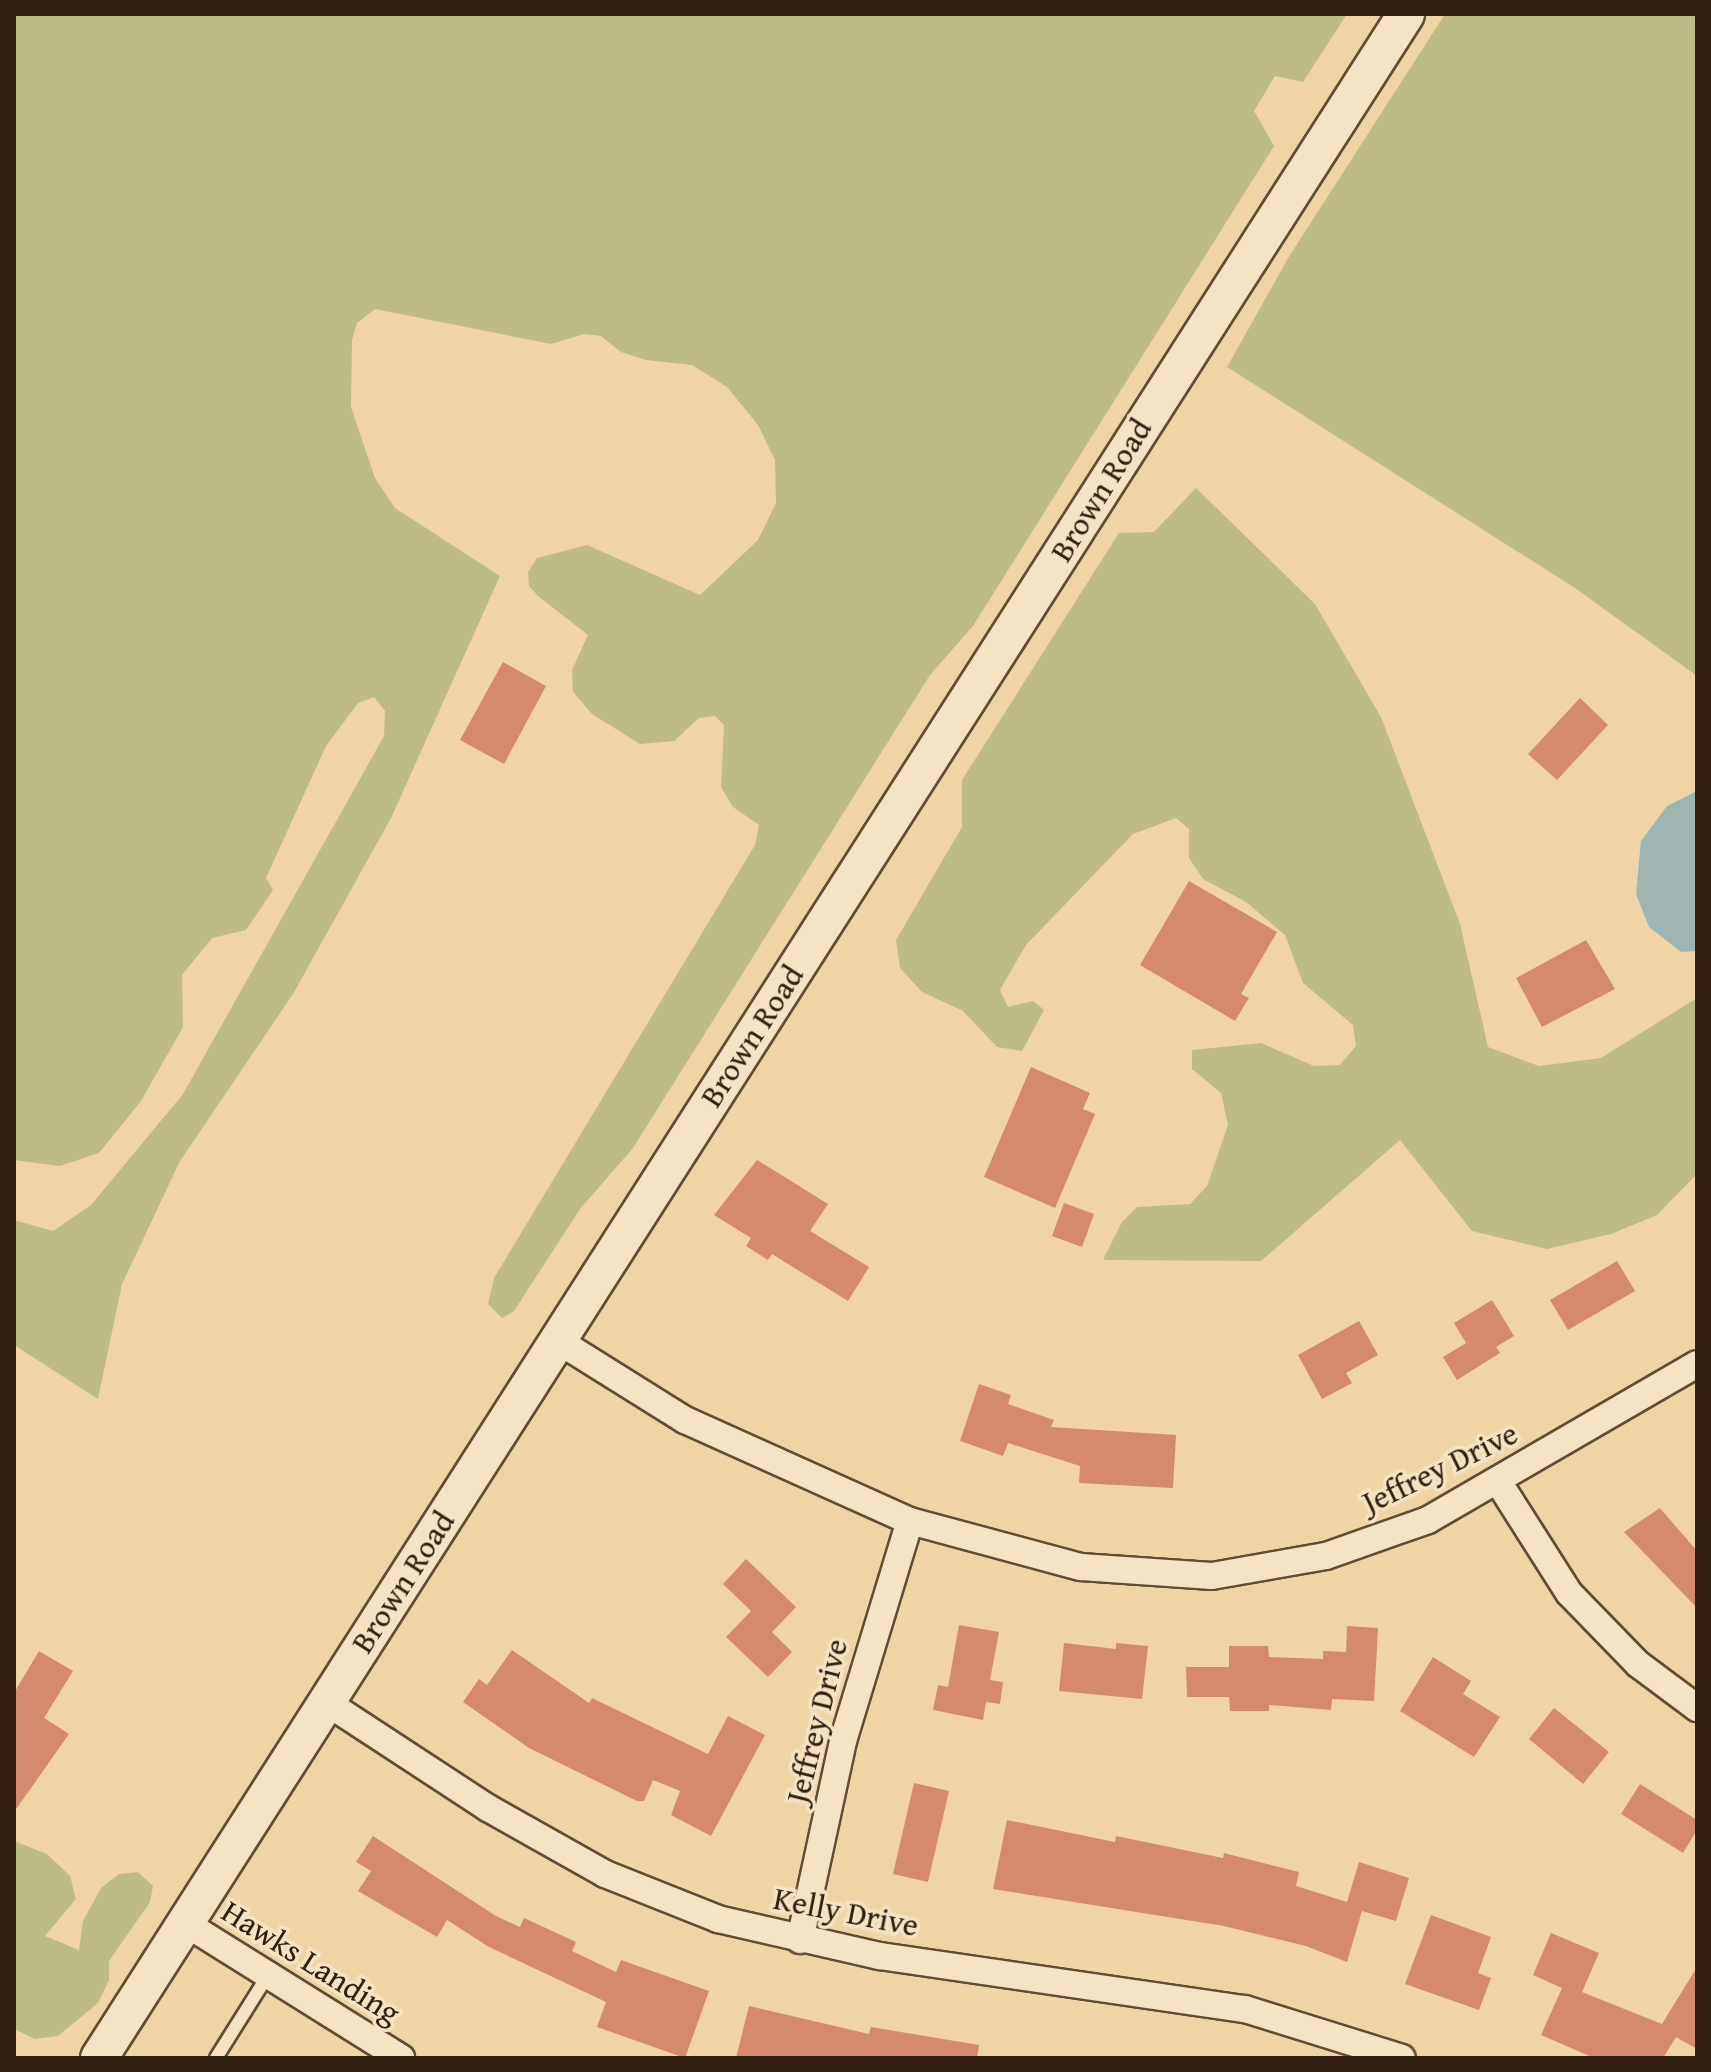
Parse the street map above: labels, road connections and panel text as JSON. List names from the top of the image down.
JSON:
{
  "streets": {
    "street": [
      "Brown Road",
      "Jeffrey Drive",
      "Kelly Drive",
      "Hawks Landing"
    ]
  },
  "crossings": [
    ["Brown Road", "Jeffrey Drive"],
    ["Brown Road", "Kelly Drive"],
    ["Brown Road", "Hawks Landing"],
    ["Jeffrey Drive", "Kelly Drive"]
  ]
}
